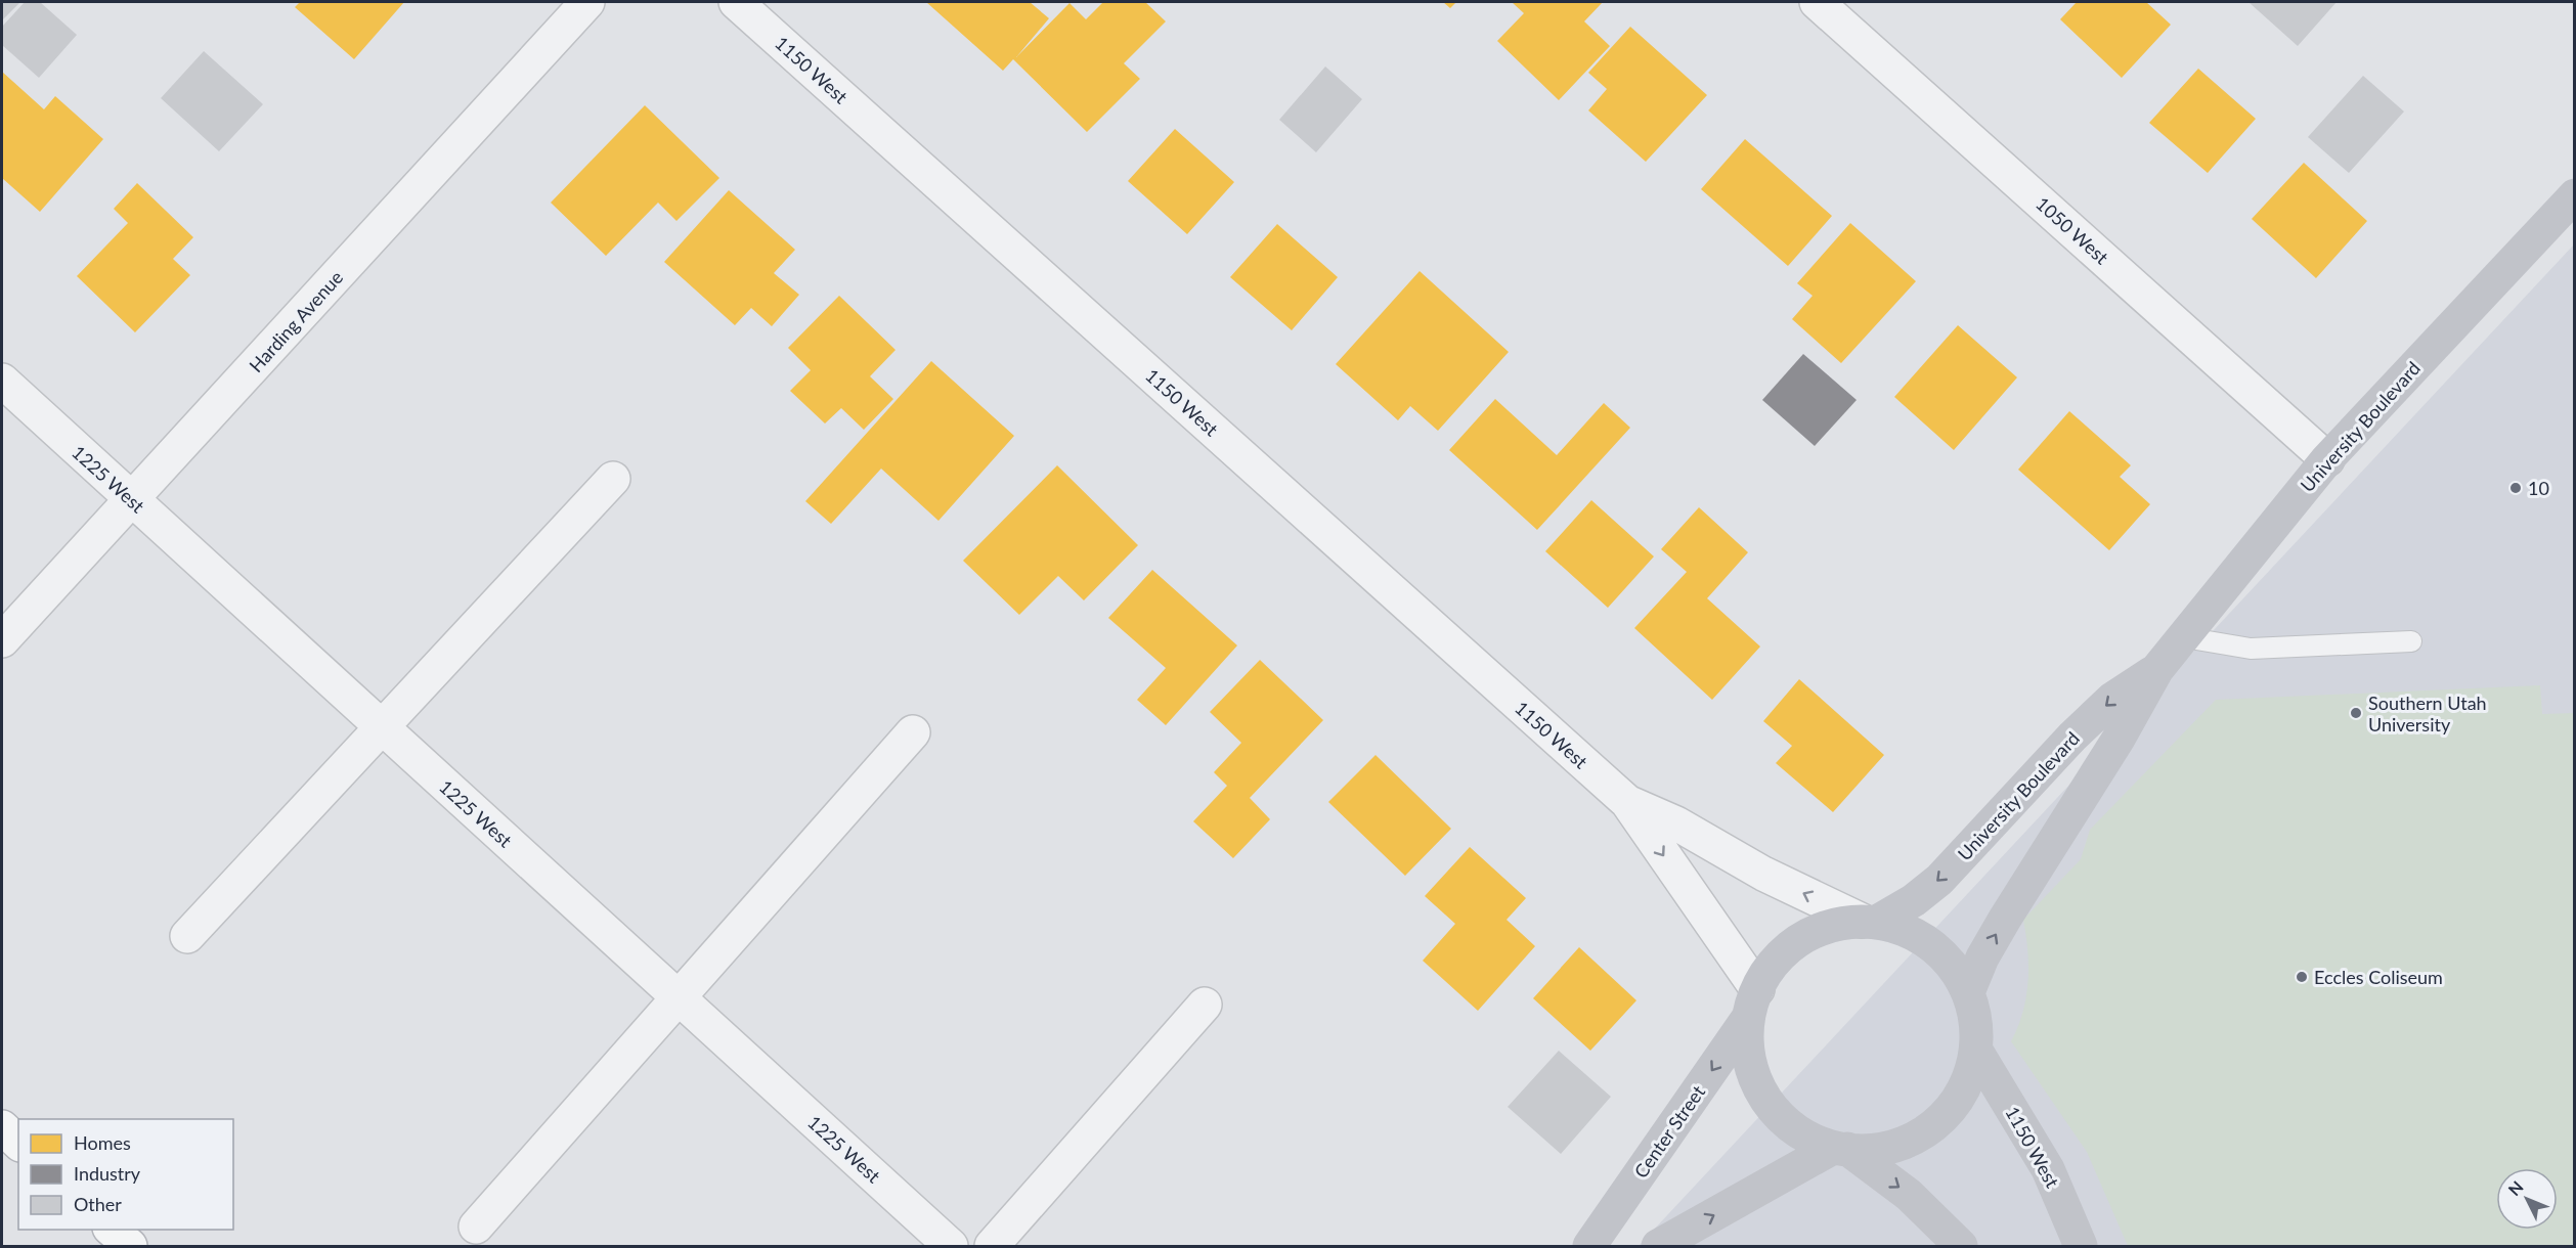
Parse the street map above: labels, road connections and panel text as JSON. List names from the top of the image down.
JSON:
{
  "streets": {
    "main road": ["1150 West", "University Boulevard", "Center Street"],
    "street": ["1050 West", "Harding Avenue", "1225 West"]
  },
  "crossings": [
    ["1150 West", "University Boulevard"],
    ["1150 West", "Center Street"],
    ["1050 West", "University Boulevard"],
    ["Harding Avenue", "1225 West"],
    ["University Boulevard", "Center Street"]
  ],
  "one_way": ["Center Street"],
  "places": ["10", "Southern Utah University", "Eccles Coliseum"],
  "legend": ["Homes", "Industry", "Other"],
  "north": "top left"
}
